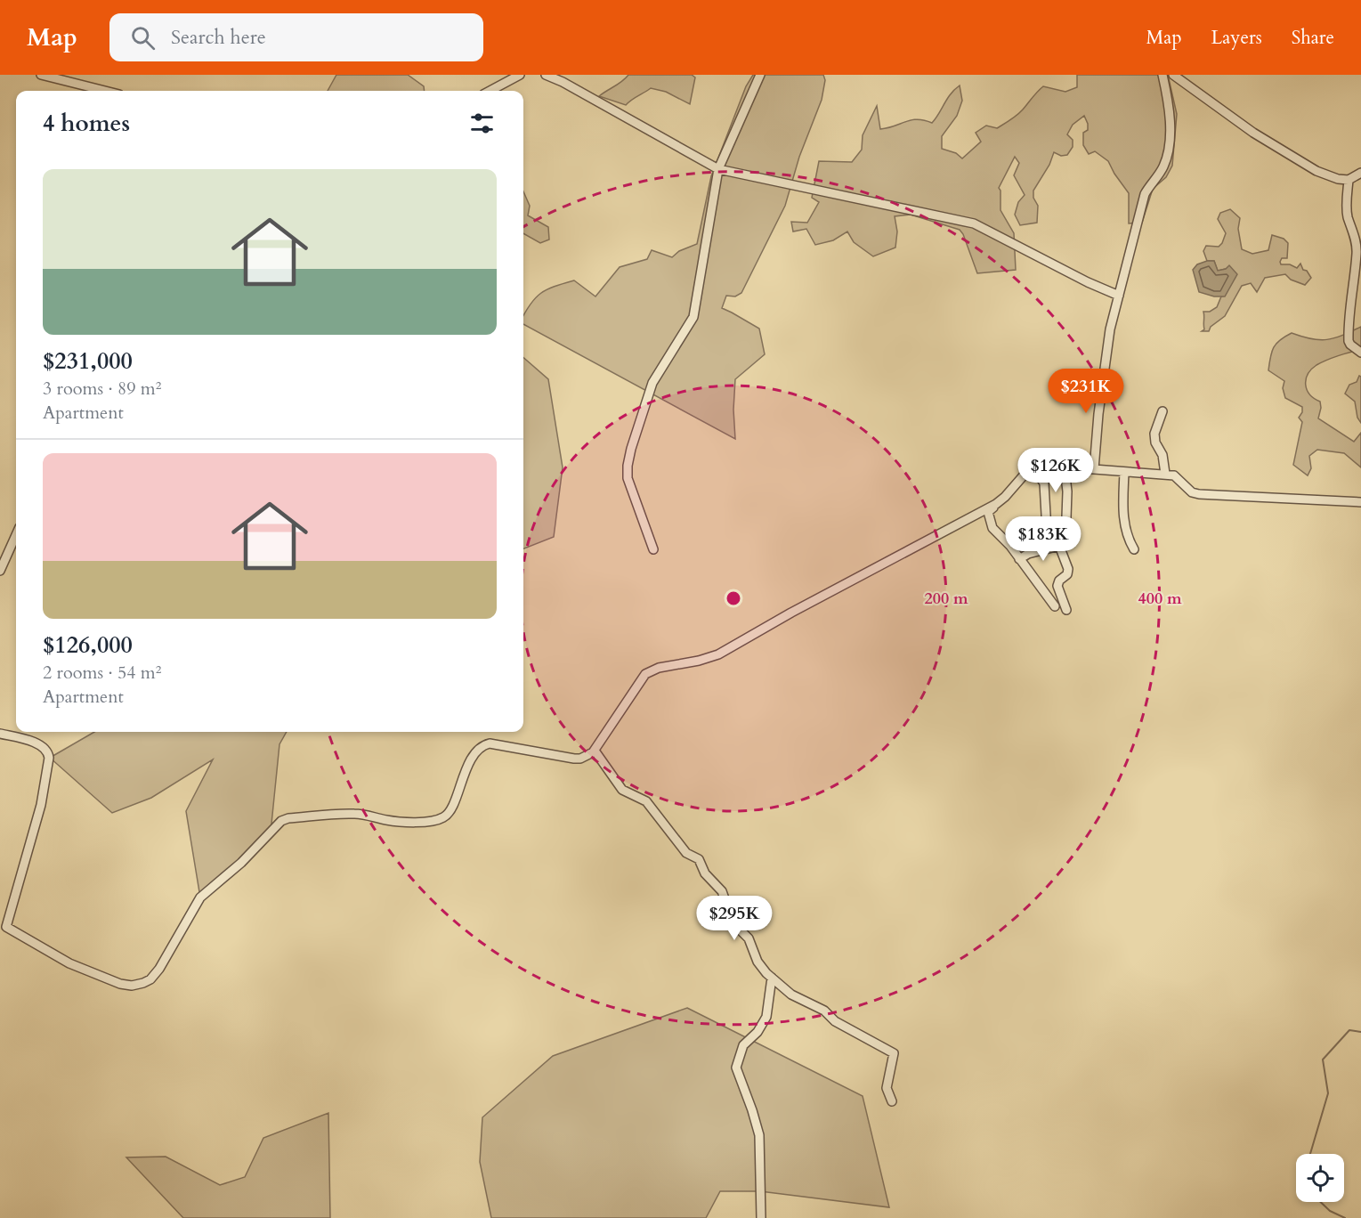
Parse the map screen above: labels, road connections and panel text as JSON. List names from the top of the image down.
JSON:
{
  "page": {
    "header": "Map",
    "search": "Search here",
    "nav": ["Map", "Layers", "Share"],
    "heading": "4 homes",
    "list": [
      {
        "name": "$231,000",
        "note": "3 rooms · 89 m² · Apartment"
      },
      {
        "name": "$126,000",
        "note": "2 rooms · 54 m² · Apartment"
      }
    ],
    "price": [
      "$231K",
      "$126K",
      "$183K",
      "$295K"
    ]
  },
  "rings": ["200 m", "400 m"]
}
